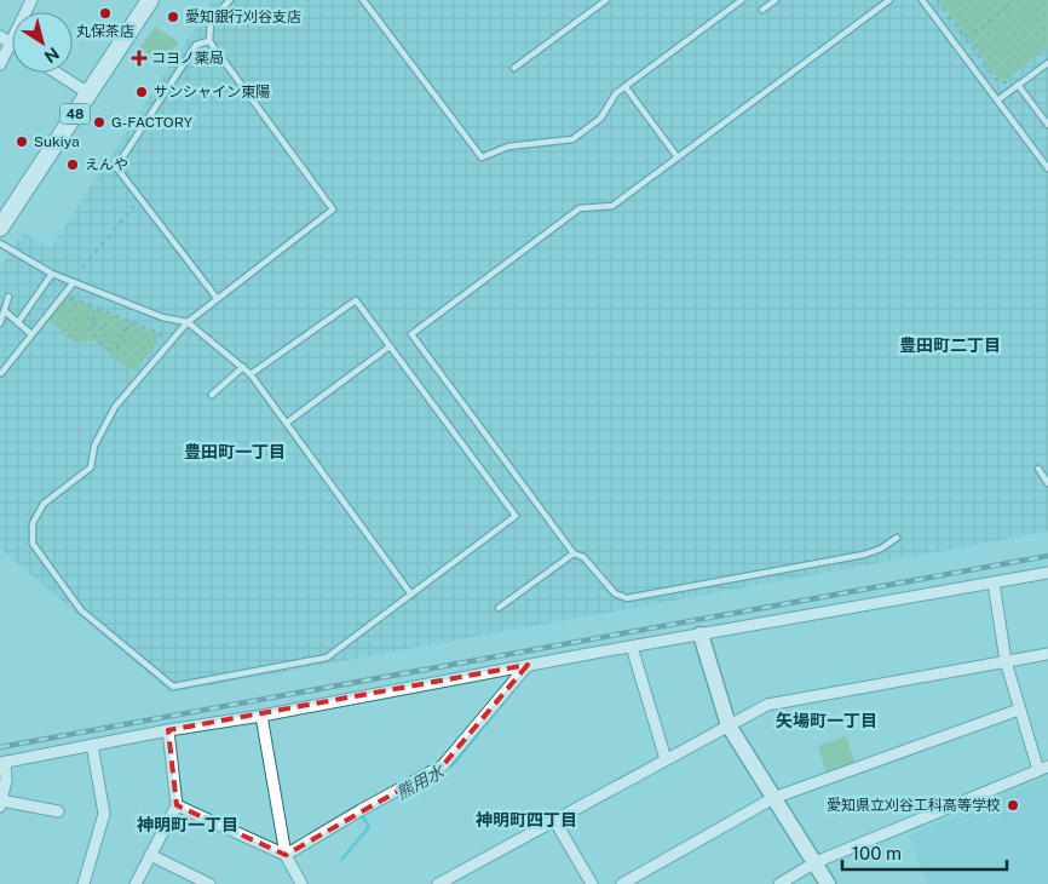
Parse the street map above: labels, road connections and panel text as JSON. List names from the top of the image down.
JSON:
{
  "streets": {
    "main road": ["48"]
  },
  "districts": [
    "豊田町二丁目",
    "豊田町一丁目",
    "矢場町一丁目",
    "神明町四丁目",
    "神明町一丁目"
  ],
  "water": ["熊用水"],
  "places": {
    "other": [
      "丸保茶店",
      "愛知銀行刈谷支店",
      "サンシャイン東陽",
      "G-FACTORY",
      "Sukiya",
      "えんや",
      "愛知県立刈谷工科高等学校"
    ],
    "health": ["コヨノ薬局"]
  },
  "scale_bar": "100 m",
  "north": "bottom right"
}
